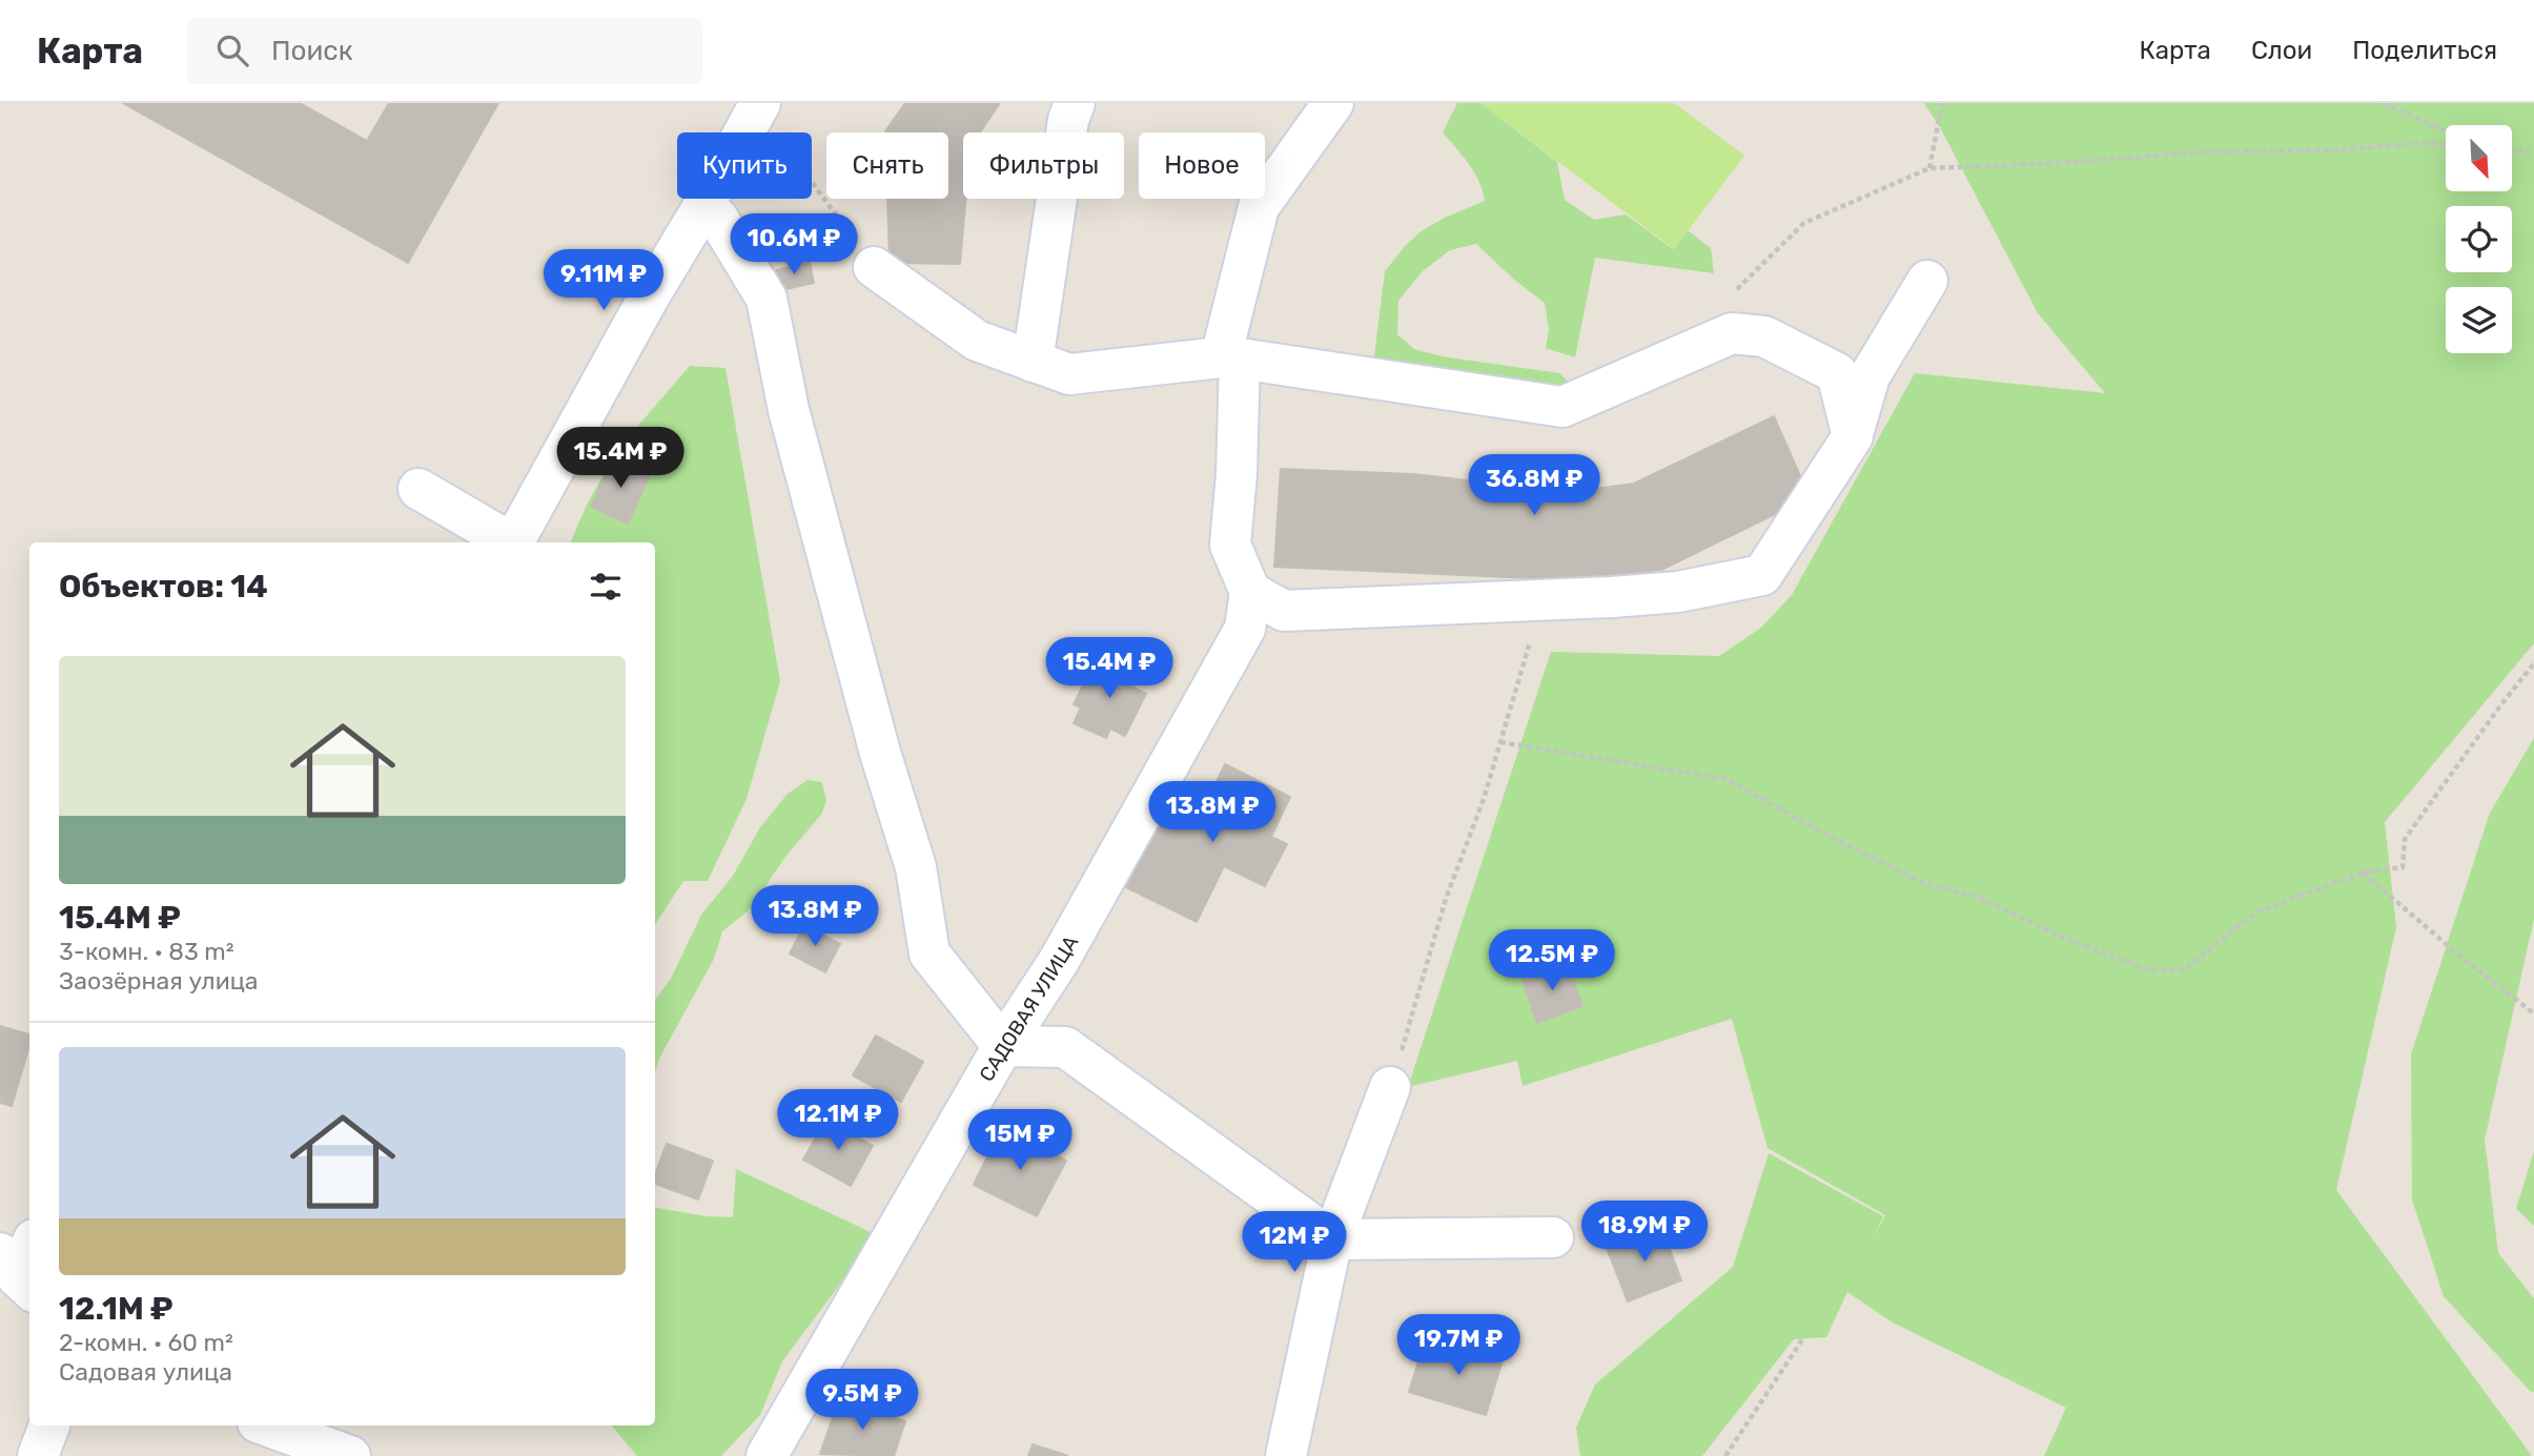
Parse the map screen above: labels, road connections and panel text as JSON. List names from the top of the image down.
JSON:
{
  "streets": {
    "street": ["САДОВАЯ УЛИЦА"]
  },
  "north": "bottom right",
  "page": {
    "header": "Карта",
    "search": "Поиск",
    "nav": ["Карта", "Слои", "Поделиться"],
    "chip": [
      "Купить",
      "Снять",
      "Фильтры",
      "Новое"
    ],
    "price": [
      "10.6M ₽",
      "9.11M ₽",
      "15.4M ₽",
      "36.8M ₽",
      "15.4M ₽",
      "13.8M ₽",
      "13.8M ₽",
      "12.5M ₽",
      "12.1M ₽",
      "15M ₽",
      "18.9M ₽",
      "12M ₽",
      "19.7M ₽",
      "9.5M ₽"
    ],
    "heading": "Объектов: 14",
    "list": [
      {
        "name": "15.4M ₽",
        "note": "3-комн. · 83 m² · Заозёрная улица"
      },
      {
        "name": "12.1M ₽",
        "note": "2-комн. · 60 m² · Садовая улица"
      }
    ]
  }
}
